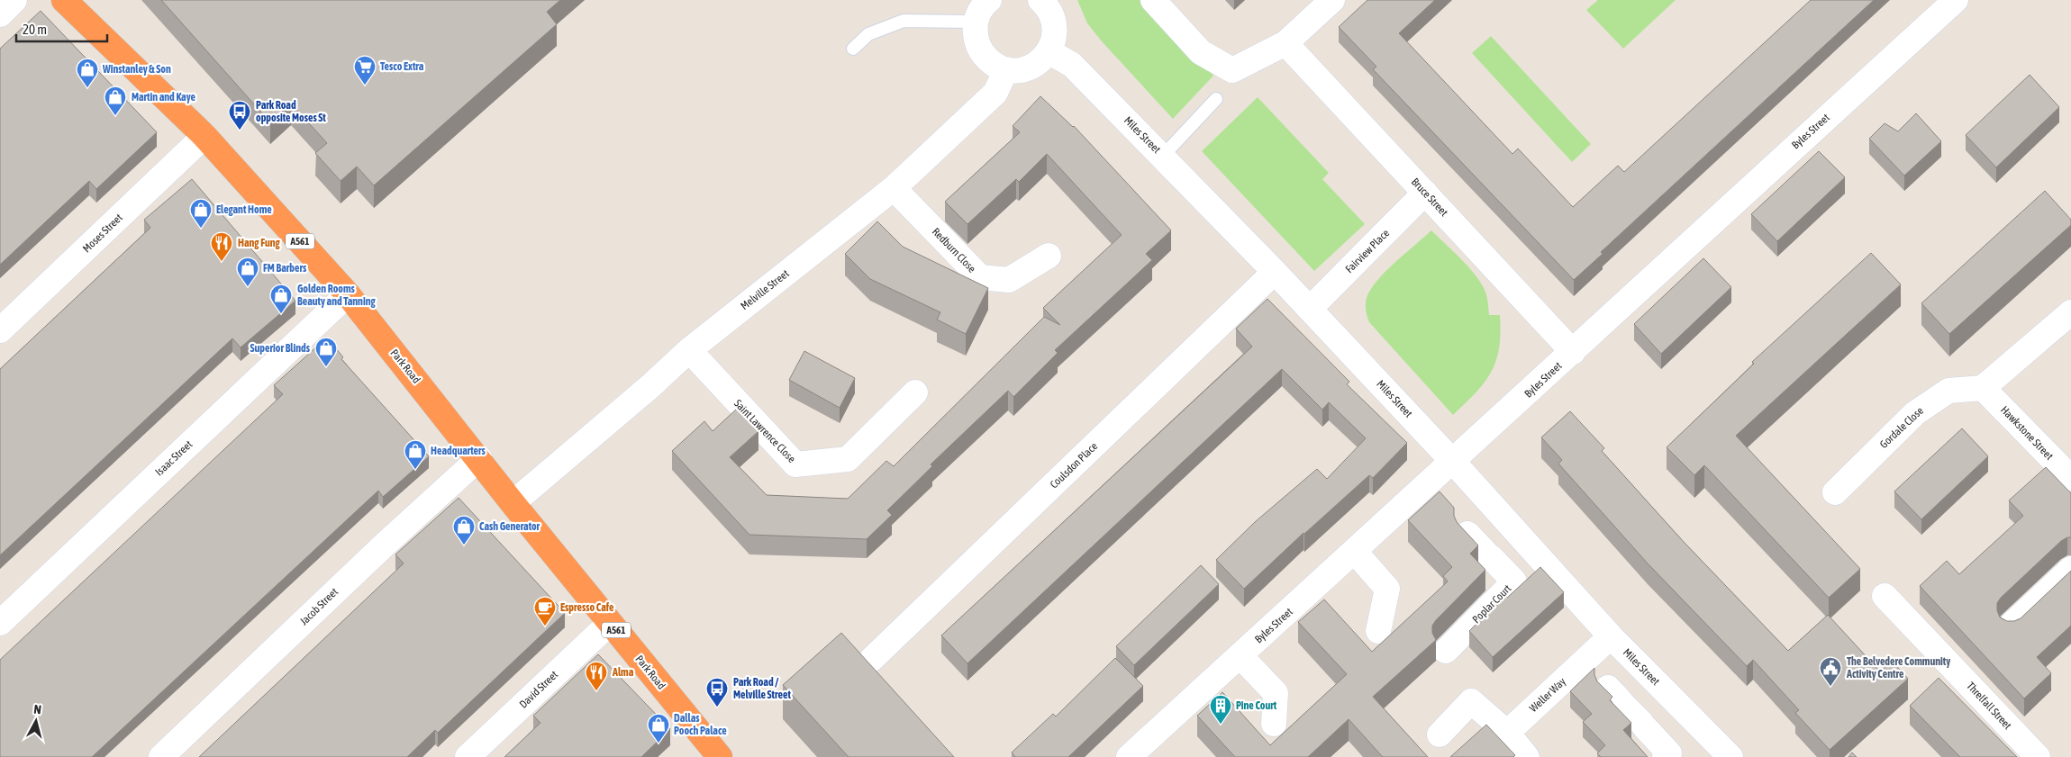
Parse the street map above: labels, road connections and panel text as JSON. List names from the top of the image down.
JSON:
{
  "streets": {
    "highway": ["A561", "Park Road"],
    "street": [
      "Byles Street",
      "Miles Street",
      "Bruce Street",
      "Moses Street",
      "Redburn Close",
      "Fairview Place",
      "Melville Street",
      "Gordale Close",
      "Saint Lawrence Close",
      "Hawkstone Street",
      "Isaac Street",
      "Coulsdon Place",
      "Poplar Court",
      "Jacob Street",
      "David Street",
      "Weller Way",
      "Threlfall Street"
    ]
  },
  "crossings": [
    ["Byles Street", "Miles Street"],
    ["Byles Street", "Bruce Street"],
    ["Miles Street", "Fairview Place"],
    ["Miles Street", "Coulsdon Place"],
    ["Miles Street", "Weller Way"],
    ["Bruce Street", "Fairview Place"],
    ["Moses Street", "Park Road"],
    ["Redburn Close", "Melville Street"],
    ["Melville Street", "Park Road"],
    ["Melville Street", "Saint Lawrence Close"],
    ["Park Road", "Isaac Street"],
    ["Park Road", "Jacob Street"],
    ["Park Road", "David Street"],
    ["Gordale Close", "Hawkstone Street"]
  ],
  "places": {
    "supermarket": ["Tesco Extra"],
    "shop": [
      "Winstanley & Son",
      "Martin and Kaye",
      "Elegant Home",
      "FM Barbers",
      "Golden Rooms Beauty and Tanning",
      "Superior Blinds",
      "Headquarters",
      "Cash Generator",
      "Dallas Pooch Palace"
    ],
    "bus stop": ["Park Road opposite Moses St", "Park Road / Melville Street"],
    "restaurant": ["Hang Fung", "Alma"],
    "cafe": ["Espresso Cafe"],
    "public building": ["The Belvedere Community Activity Centre"],
    "building": ["Pine Court"]
  },
  "scale_bar": "20 m",
  "north": "top"
}
